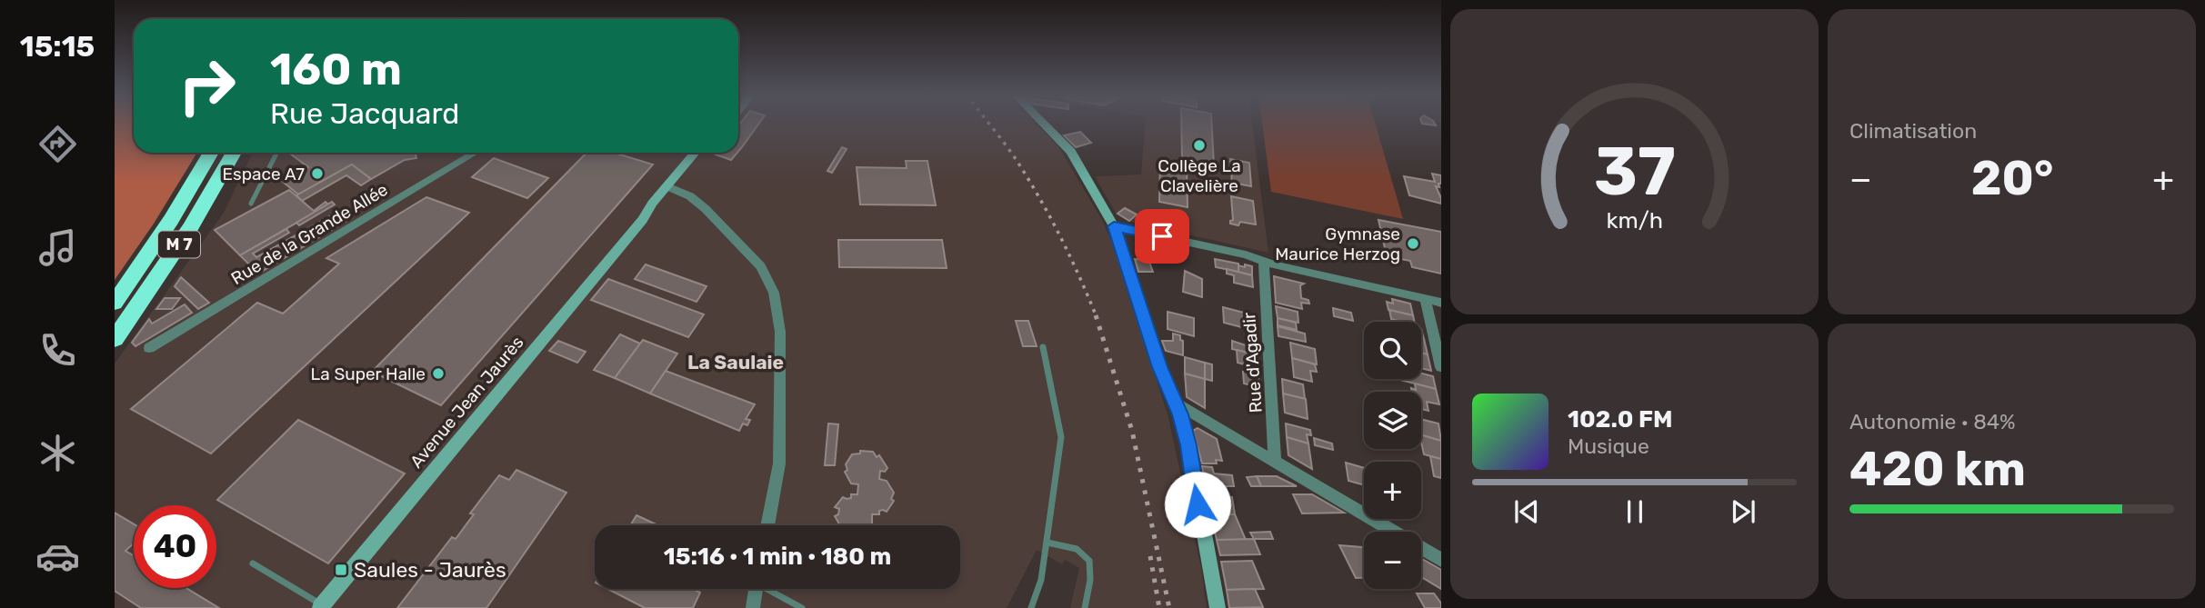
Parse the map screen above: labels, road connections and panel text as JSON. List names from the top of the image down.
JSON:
{
  "streets": {
    "highway": ["M 7"],
    "main road": ["Avenue Jean Jaurès"],
    "street": ["Rue de la Grande Allée", "Rue d'Agadir"]
  },
  "districts": ["La Saulaie"],
  "places": {
    "other": [
      "Collège La Clavelière",
      "Espace A7",
      "Gymnase Maurice Herzog",
      "La Super Halle"
    ],
    "transit": ["Saules - Jaurès"]
  },
  "page": {
    "tabs": "15:15",
    "tile": [
      "Climatisation",
      ["Autonomie · 84%", "420 km"]
    ],
    "turn": ["160 m", "Rue Jacquard"],
    "heat": ["−", "20°", "+"],
    "map_buttons": ["+", "−"],
    "song": ["102.0 FM", "Musique"],
    "limit": "40",
    "trip": "15:16 · 1 min · 180 m",
    "gauge": ["37", "km/h"]
  }
}
